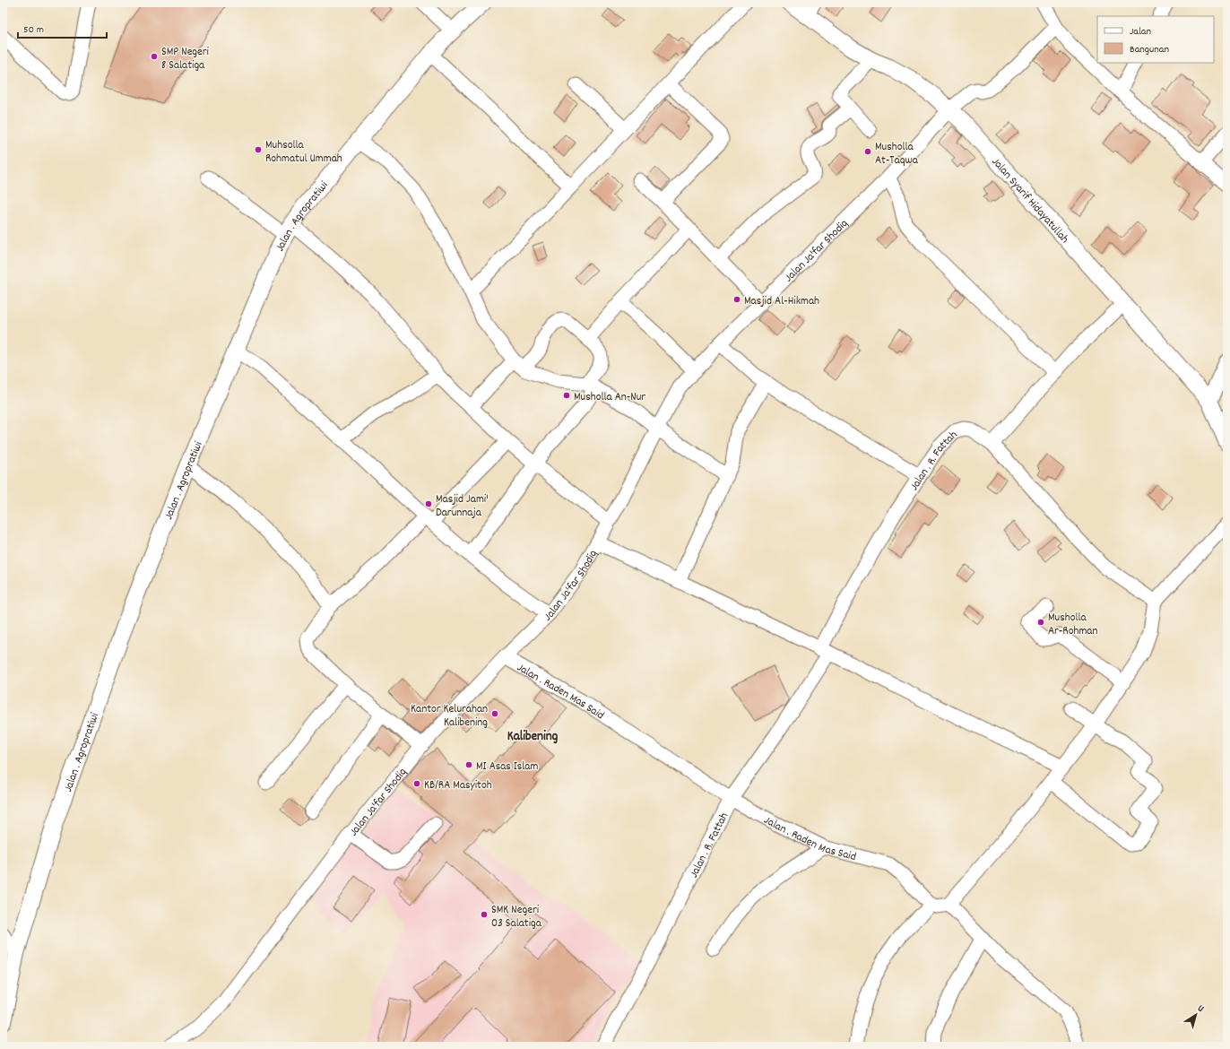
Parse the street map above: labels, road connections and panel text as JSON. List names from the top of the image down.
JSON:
{
  "streets": {
    "street": [
      "Jalan Syarif Hidayatullah",
      "Jalan . Agropratiwi",
      "Jalan Ja'far Shodiq",
      "Jalan . R. Fattah",
      "Jalan . Raden Mas Said"
    ]
  },
  "crossings": [
    ["Jalan Syarif Hidayatullah", "Jalan Ja'far Shodiq"],
    ["Jalan Ja'far Shodiq", "Jalan . Raden Mas Said"],
    ["Jalan . R. Fattah", "Jalan . Raden Mas Said"]
  ],
  "districts": ["Kalibening"],
  "places": [
    "SMP Negeri 8 Salatiga",
    "Muhsolla Rohmatul Ummah",
    "Musholla At-Taqwa",
    "Masjid Al-Hikmah",
    "Musholla An-Nur",
    "Masjid Jami' Darunnaja",
    "Musholla Ar-Rohman",
    "Kantor Kelurahan Kalibening",
    "MI Asas Islam",
    "KB/RA Masyitoh",
    "SMK Negeri 03 Salatiga"
  ],
  "legend": ["Jalan", "Bangunan"],
  "scale_bar": "50 m",
  "north": "top right"
}
